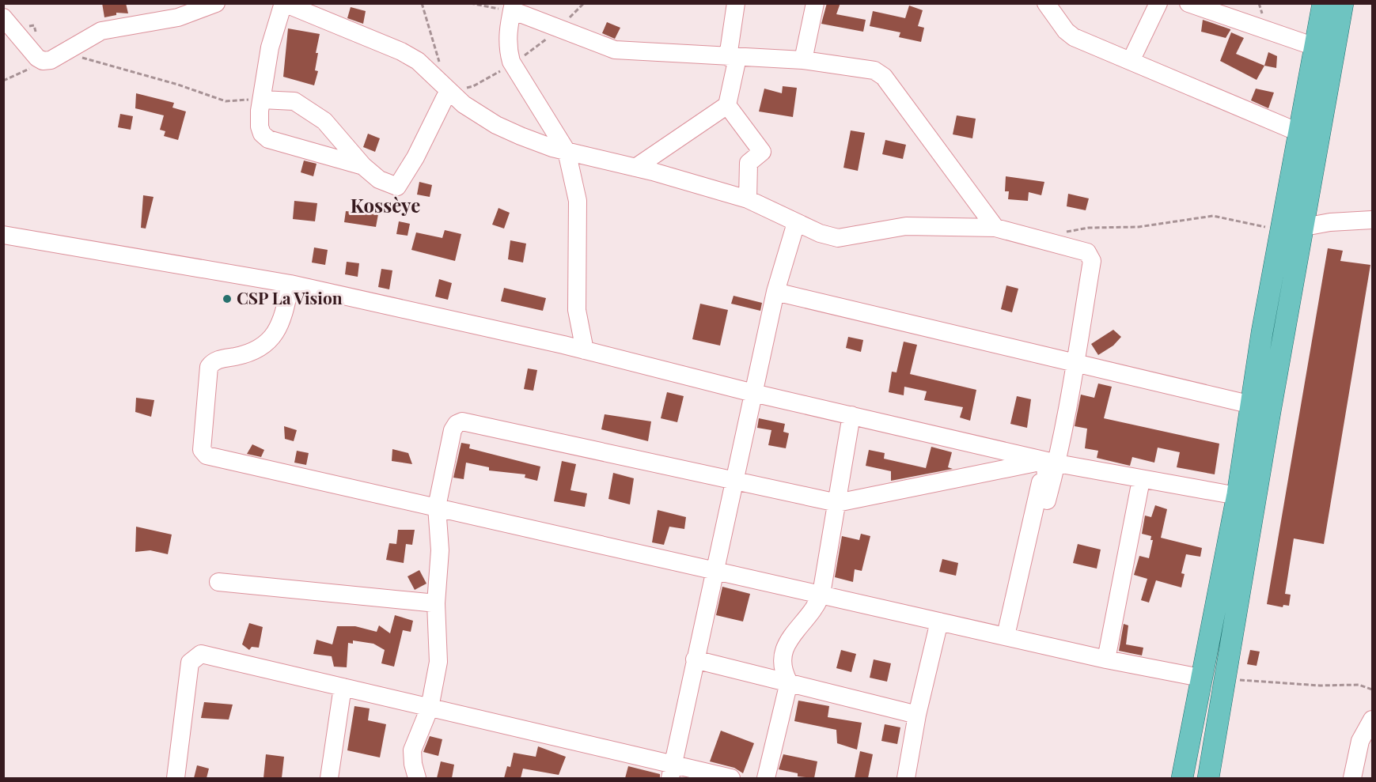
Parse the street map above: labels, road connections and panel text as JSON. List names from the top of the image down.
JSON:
{
  "districts": ["Kossèye"],
  "places": ["CSP La Vision"]
}
